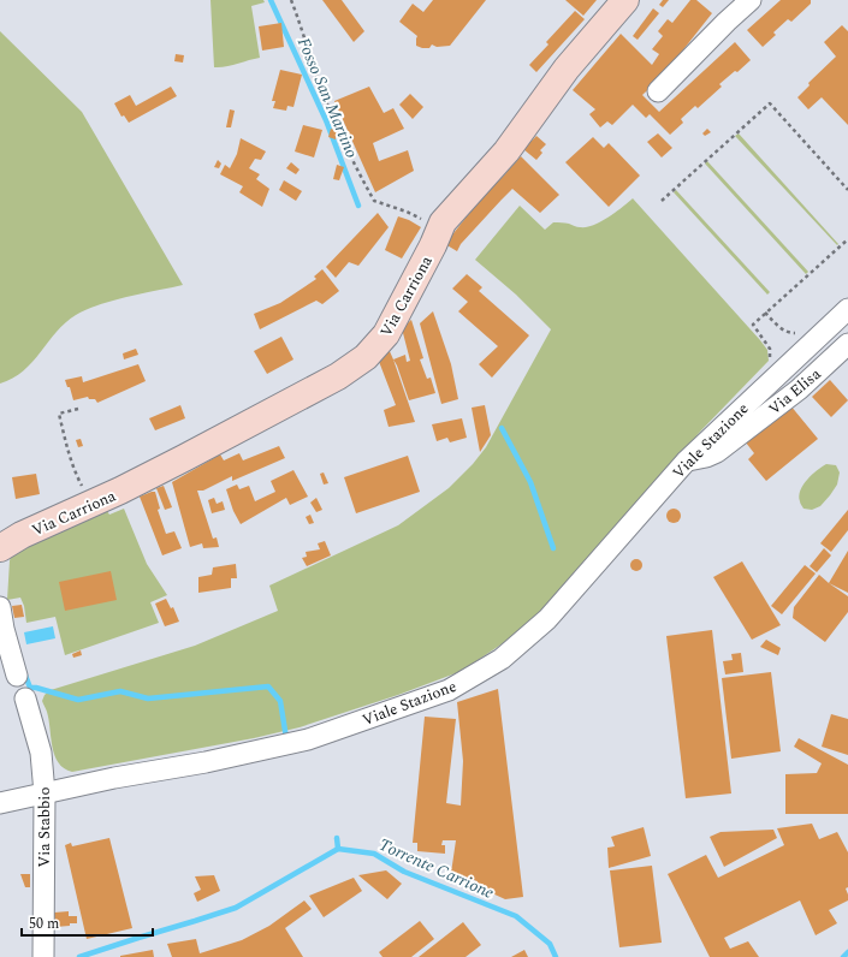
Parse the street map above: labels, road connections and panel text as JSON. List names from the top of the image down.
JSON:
{
  "streets": {
    "main road": ["Via Carriona"],
    "street": ["Via Elisa", "Viale Stazione", "Via Stabbio"]
  },
  "crossings": [
    ["Via Elisa", "Viale Stazione"],
    ["Viale Stazione", "Via Stabbio"]
  ],
  "water": ["Fosso San Martino", "Torrente Carrione"],
  "scale_bar": "50 m"
}
